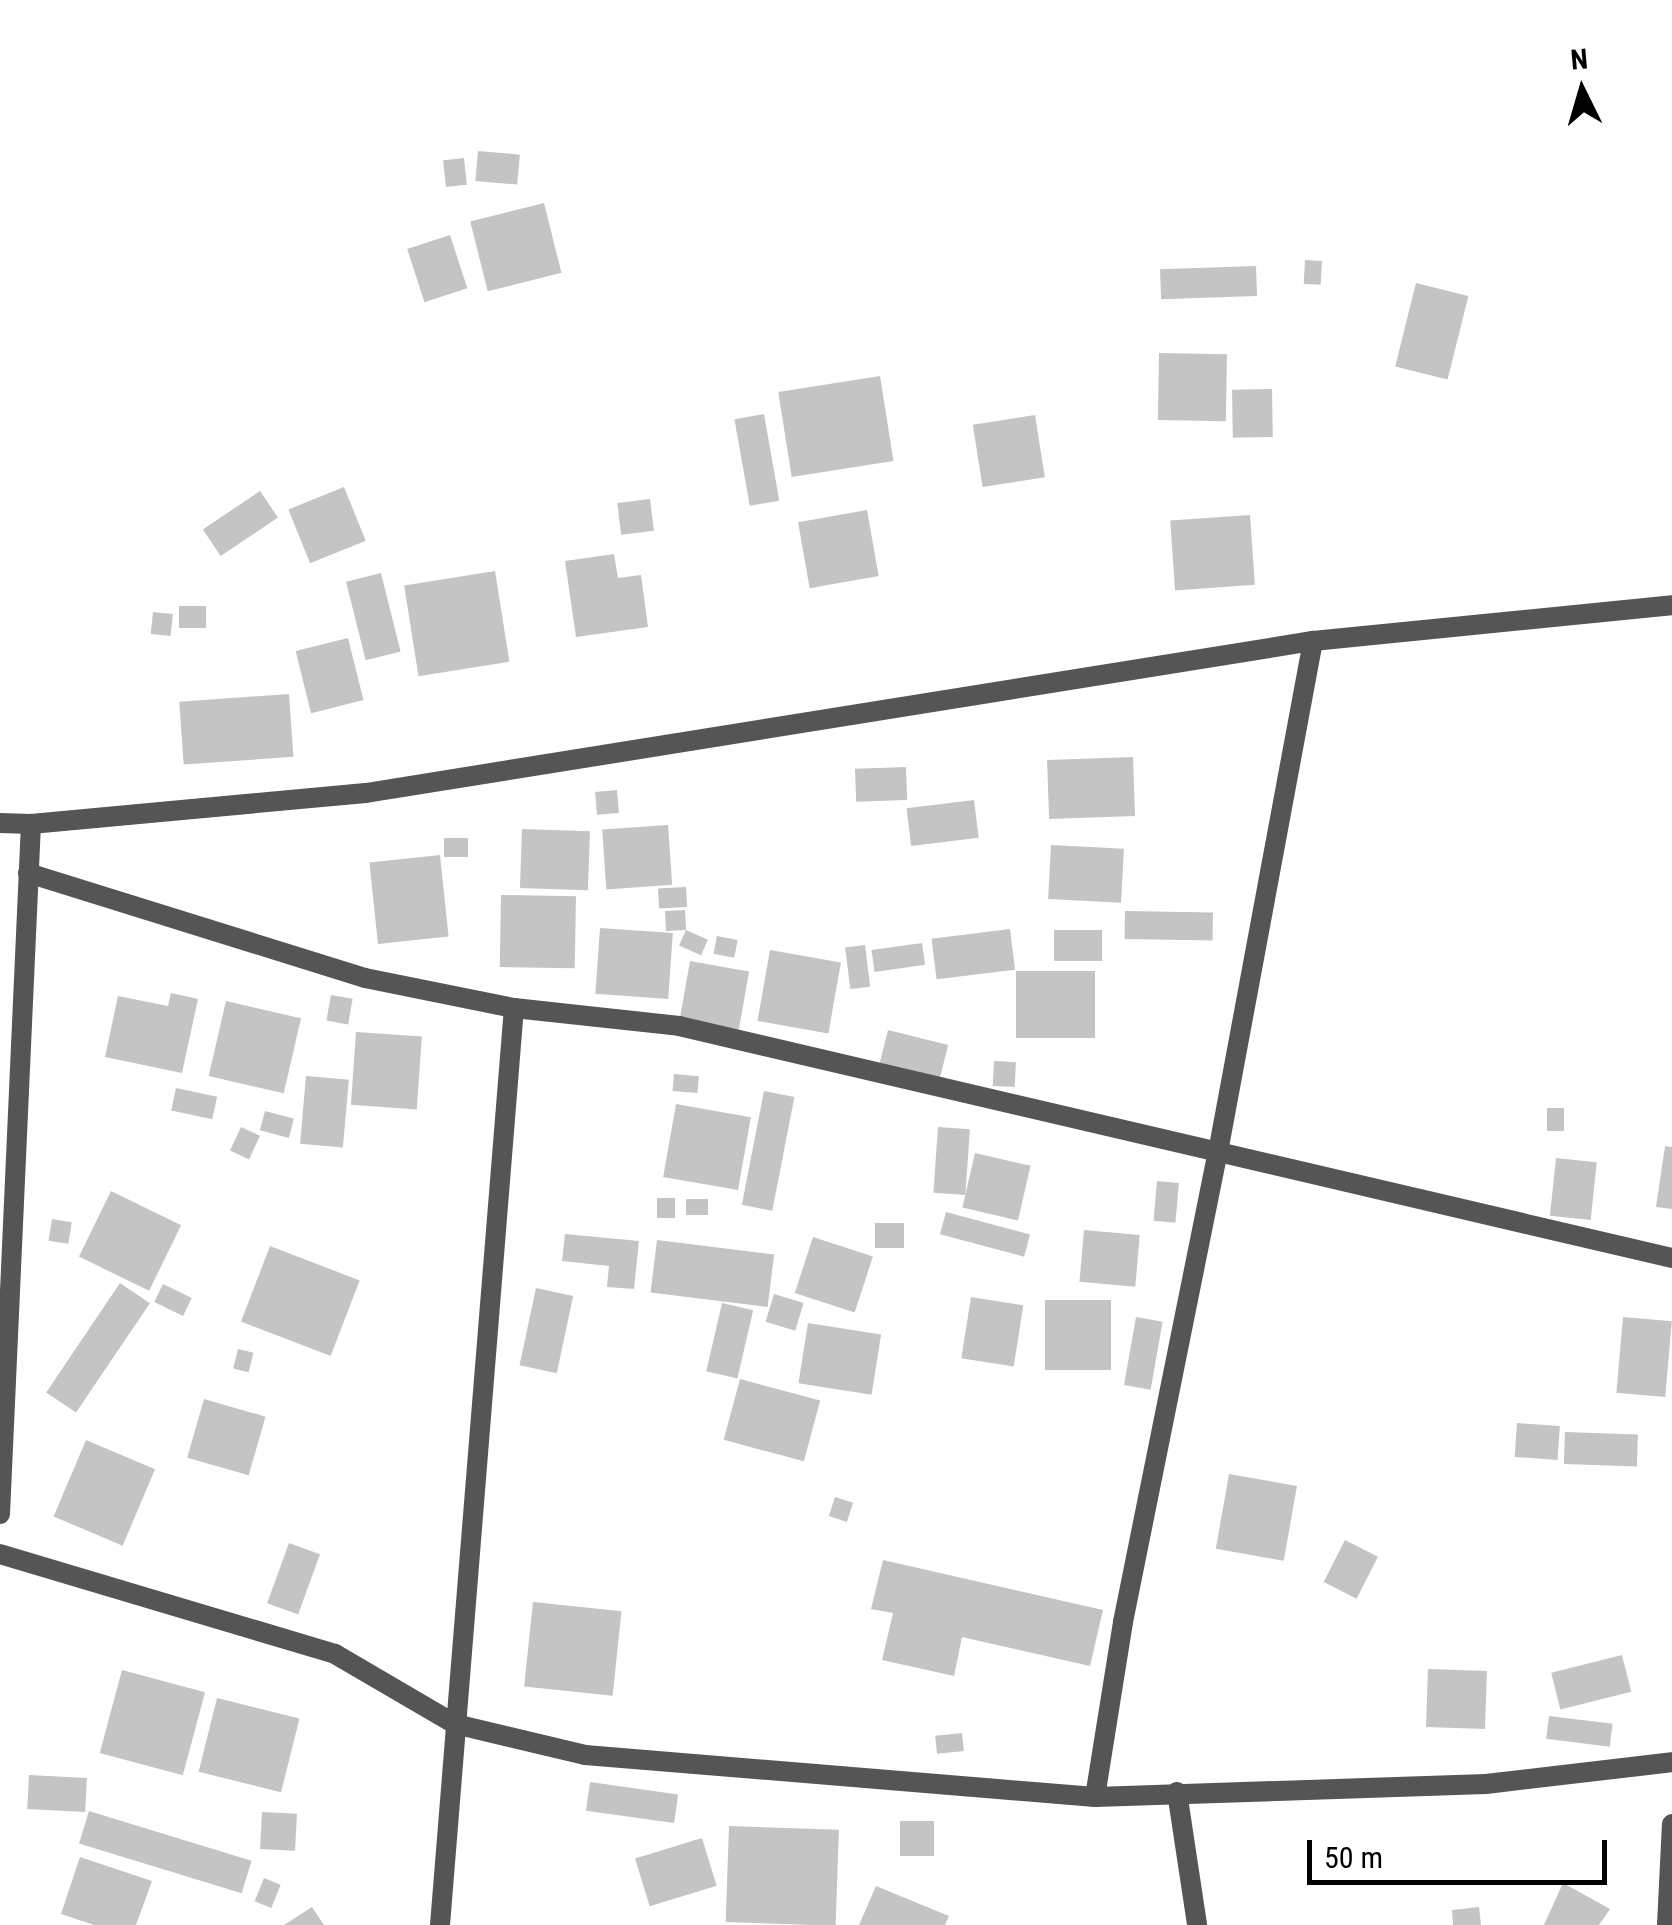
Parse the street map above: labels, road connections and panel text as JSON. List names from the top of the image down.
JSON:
{
  "scale_bar": "50 m",
  "north": "top"
}
